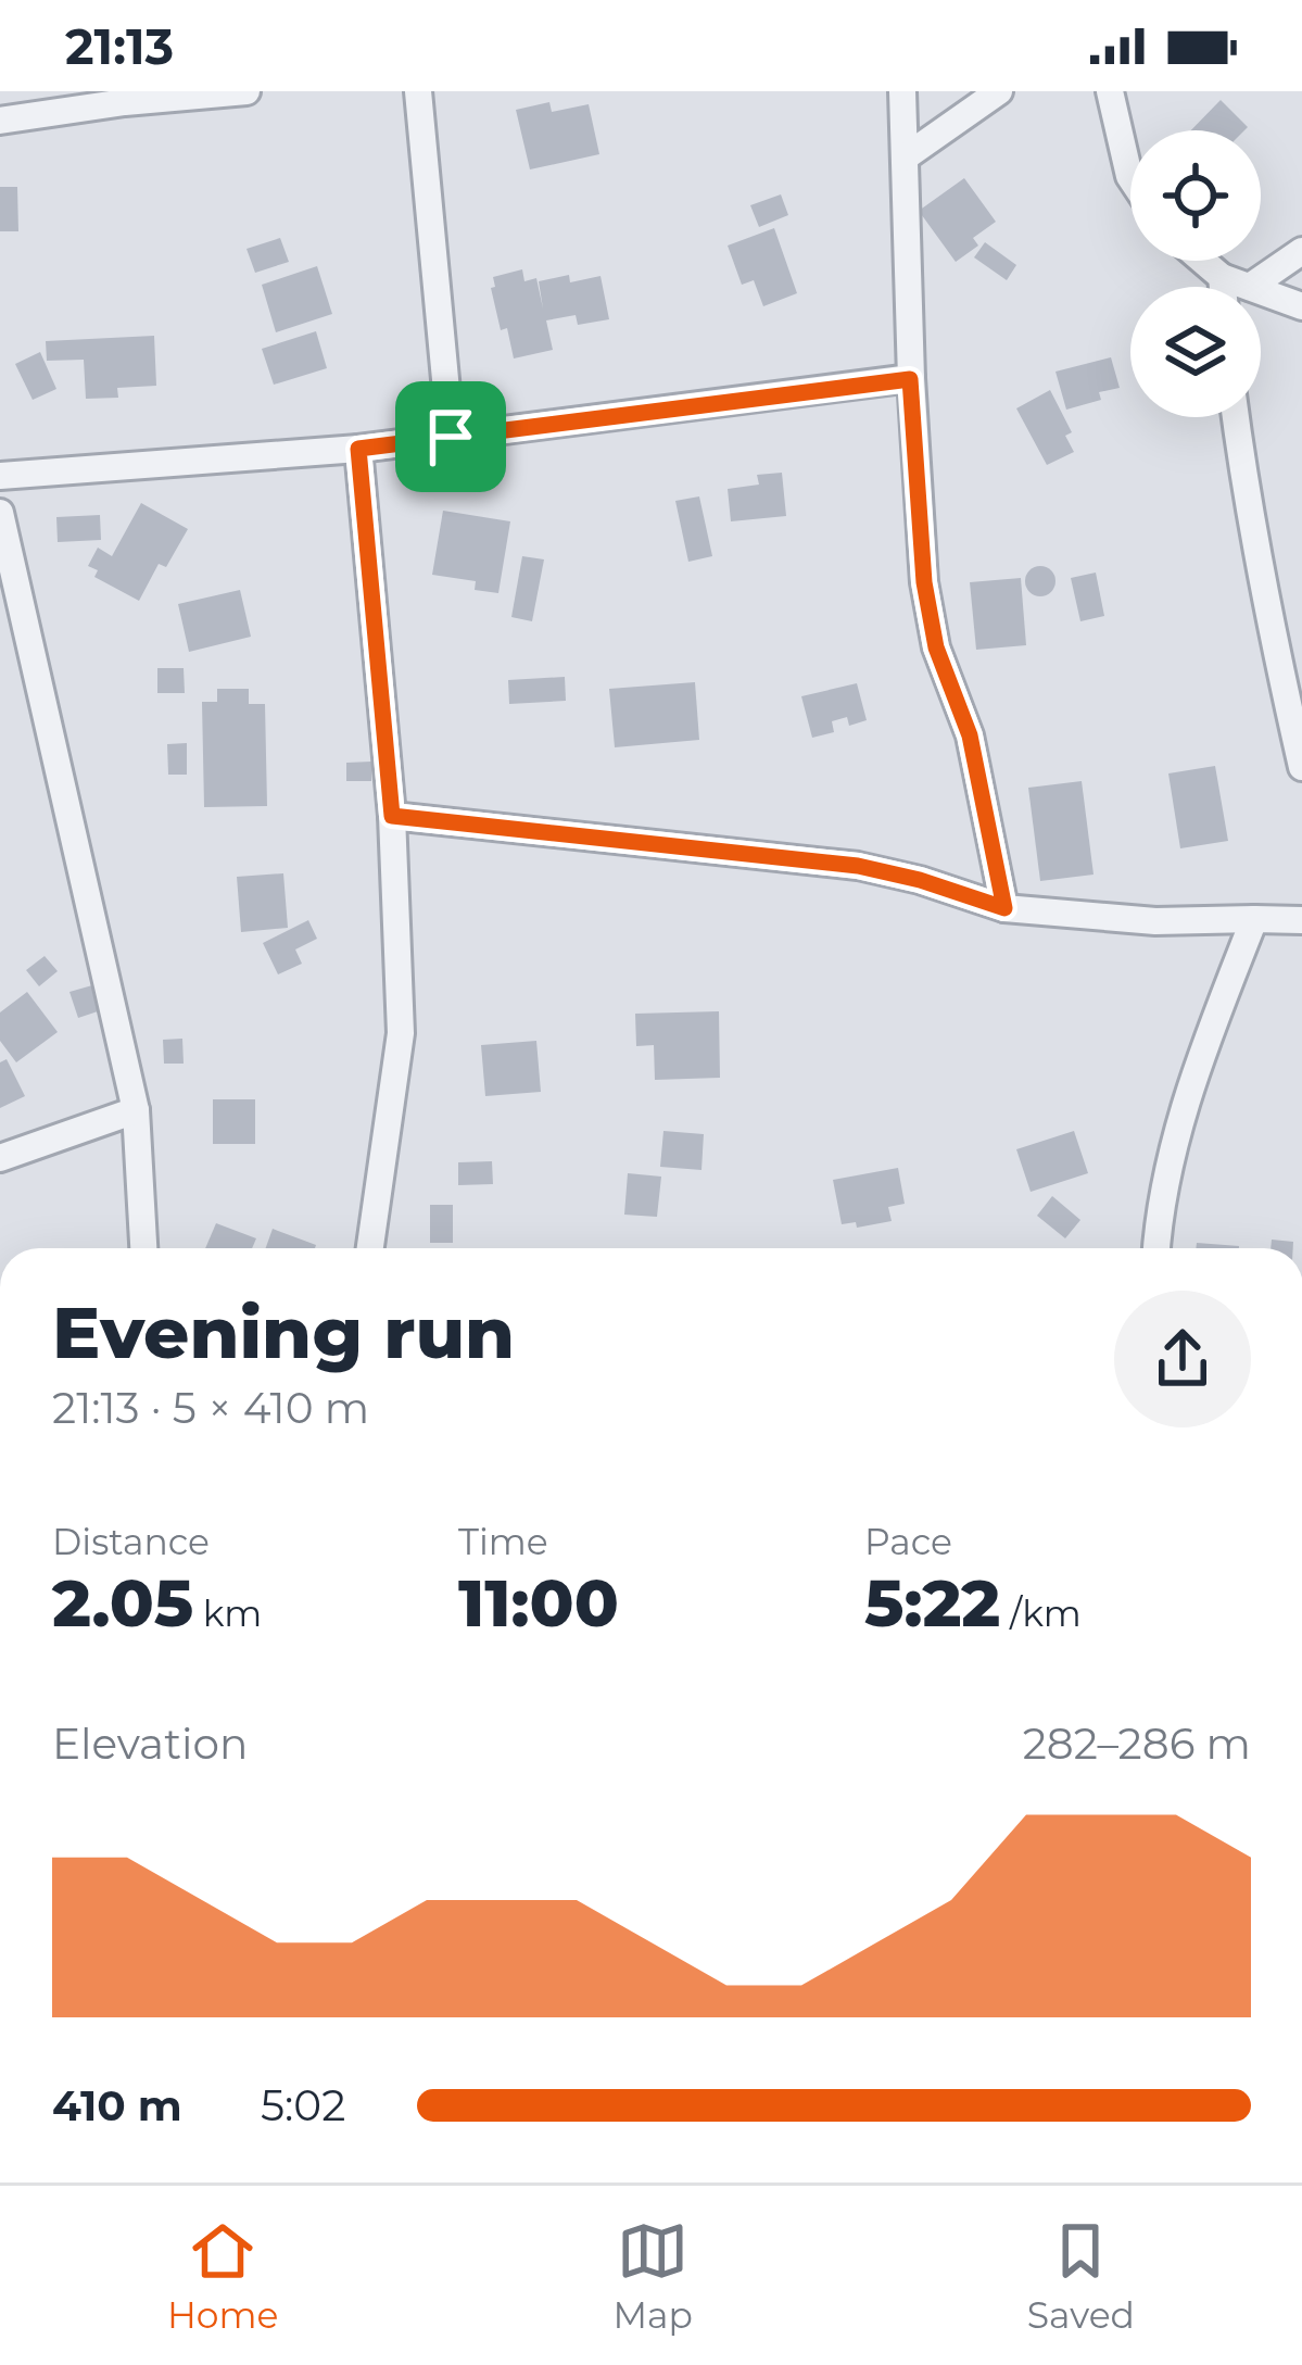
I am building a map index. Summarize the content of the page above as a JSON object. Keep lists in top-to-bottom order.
{
  "page": {
    "status": "21:13",
    "heading": ["Evening run", "21:13 · 5 × 410 m"],
    "stats": [
      ["Distance", "2.05 km"],
      ["Time", "11:00"],
      ["Pace", "5:22 /km"]
    ],
    "chart": ["Elevation", "282–286 m"],
    "list": [
      {
        "name": "410 m",
        "note": "5:02"
      }
    ],
    "tabs": ["Home", "Map", "Saved"]
  }
}
